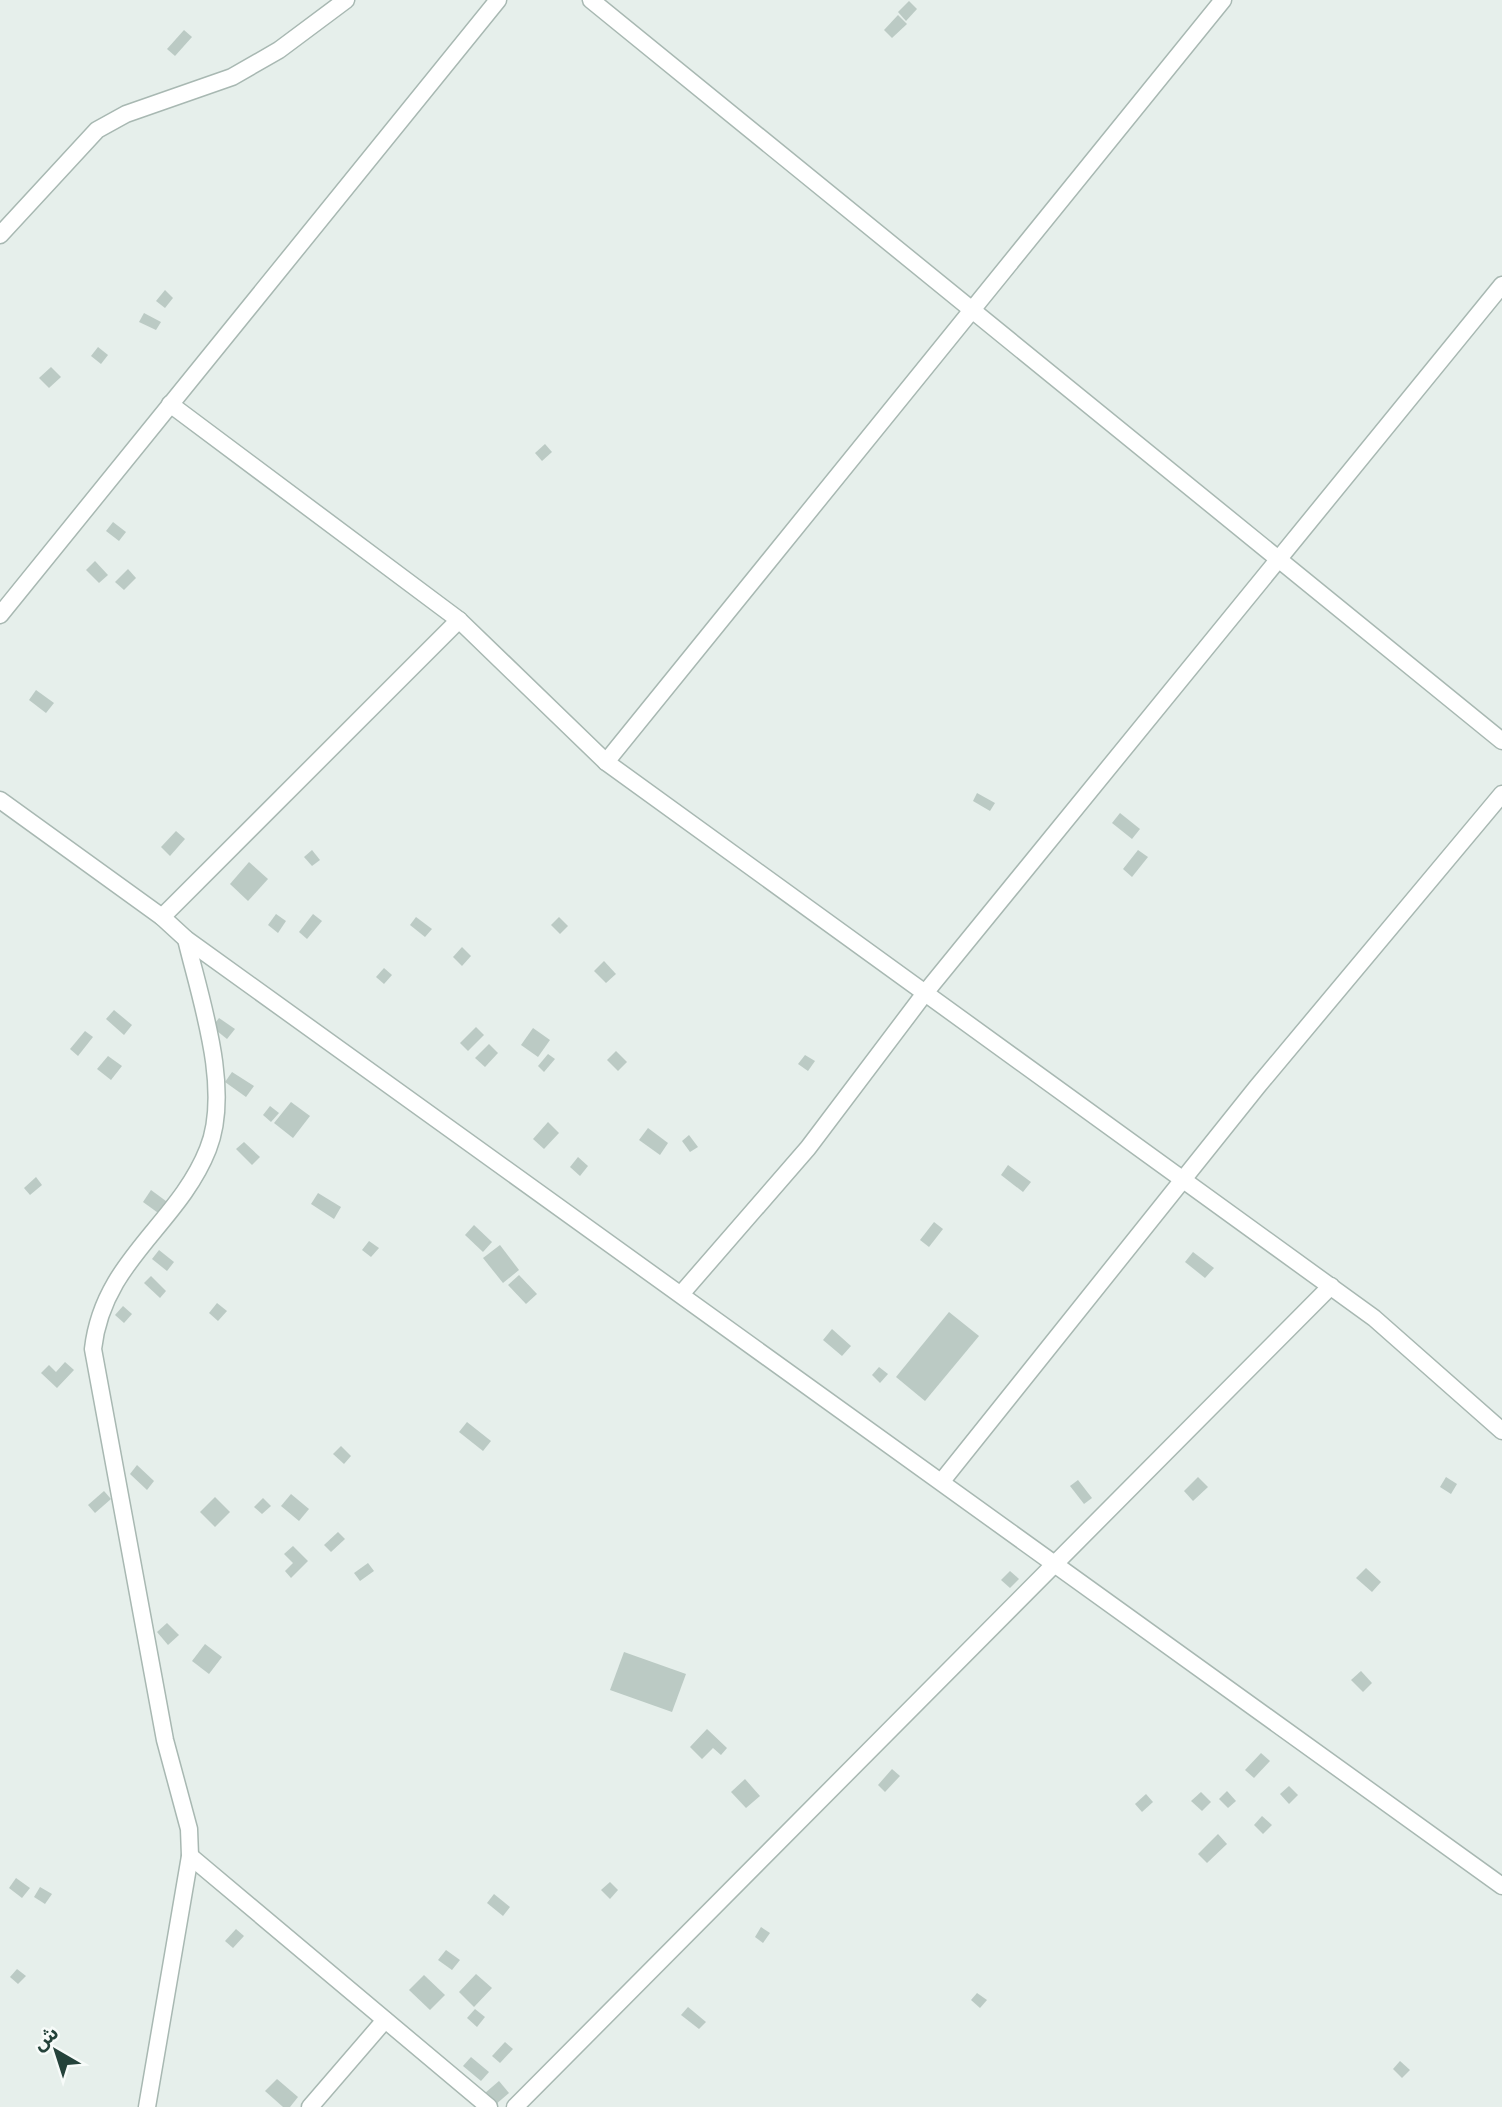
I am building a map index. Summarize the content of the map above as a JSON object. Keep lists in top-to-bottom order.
{
  "north": "top left"
}
